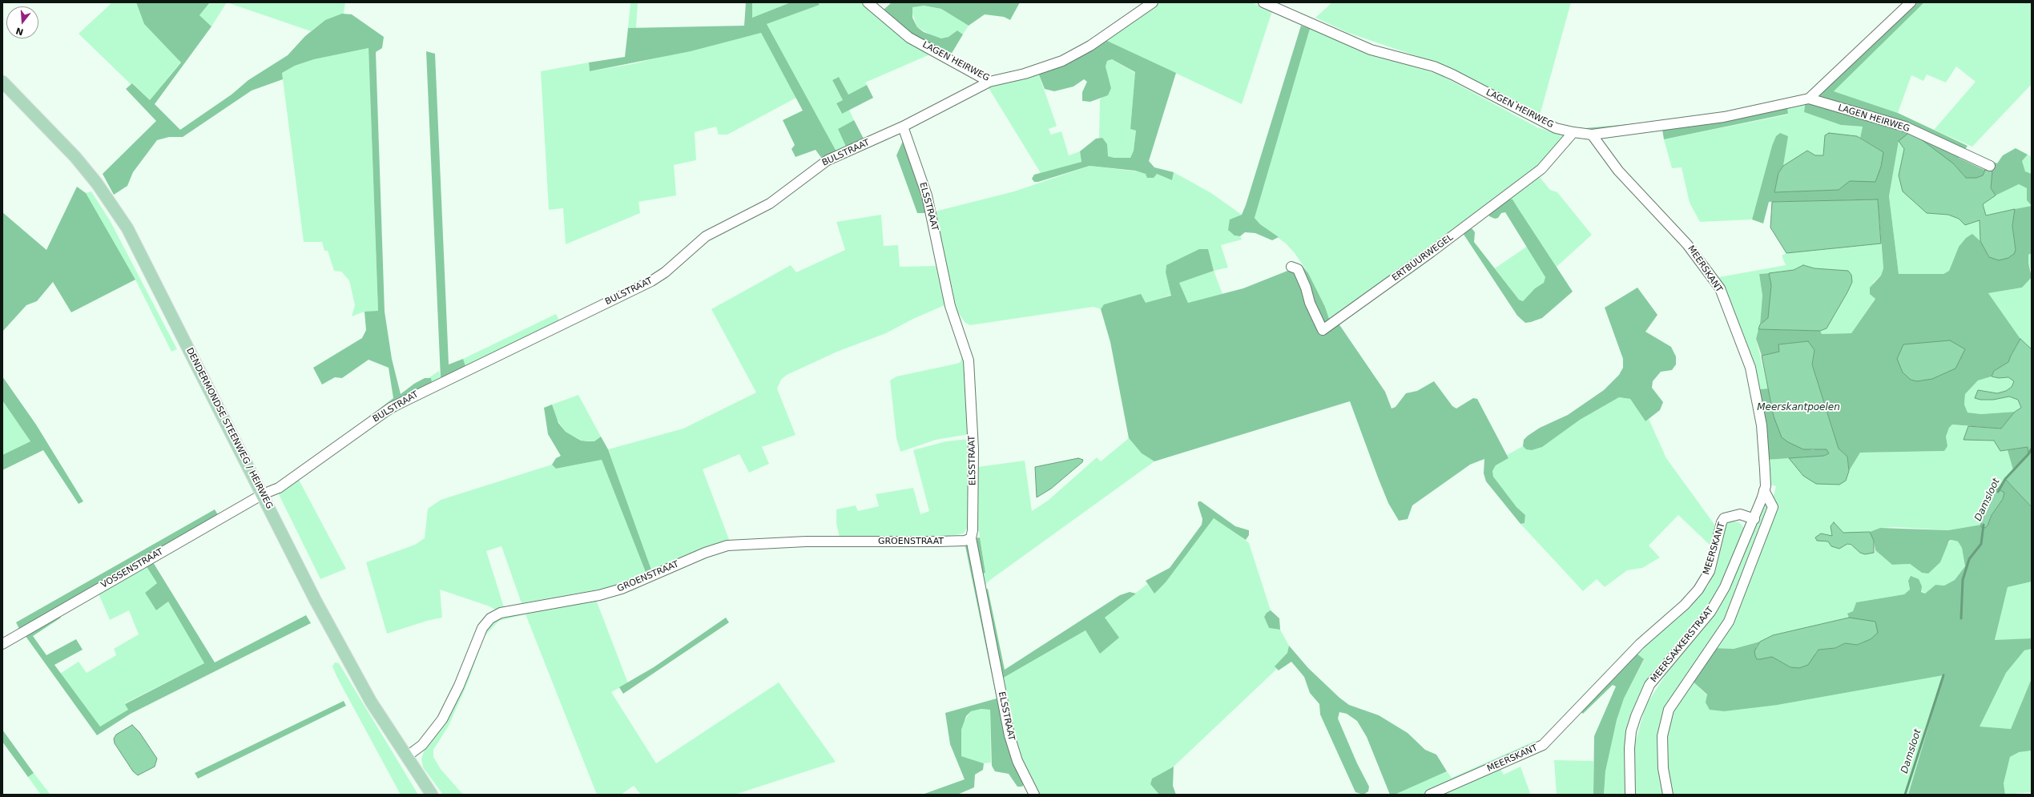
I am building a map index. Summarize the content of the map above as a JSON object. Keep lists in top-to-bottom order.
{
  "streets": {
    "main road": ["DENDERMONDSE STEENWEG / HEIRWEG"],
    "street": [
      "LAGEN HEIRWEG",
      "BULSTRAAT",
      "ELSSTRAAT",
      "ERTBUURWEGEL",
      "MEERSKANT",
      "GROENSTRAAT",
      "VOSSENSTRAAT",
      "MEERSAKKERSTRAAT"
    ]
  },
  "crossings": [
    ["LAGEN HEIRWEG", "BULSTRAAT"],
    ["LAGEN HEIRWEG", "ERTBUURWEGEL"],
    ["LAGEN HEIRWEG", "MEERSKANT"],
    ["BULSTRAAT", "ELSSTRAAT"],
    ["BULSTRAAT", "DENDERMONDSE STEENWEG / HEIRWEG"],
    ["BULSTRAAT", "VOSSENSTRAAT"],
    ["ELSSTRAAT", "GROENSTRAAT"],
    ["MEERSKANT", "MEERSAKKERSTRAAT"],
    ["DENDERMONDSE STEENWEG / HEIRWEG", "GROENSTRAAT"],
    ["DENDERMONDSE STEENWEG / HEIRWEG", "VOSSENSTRAAT"]
  ],
  "water": ["Meerskantpoelen", "Damsloot"],
  "north": "bottom"
}
